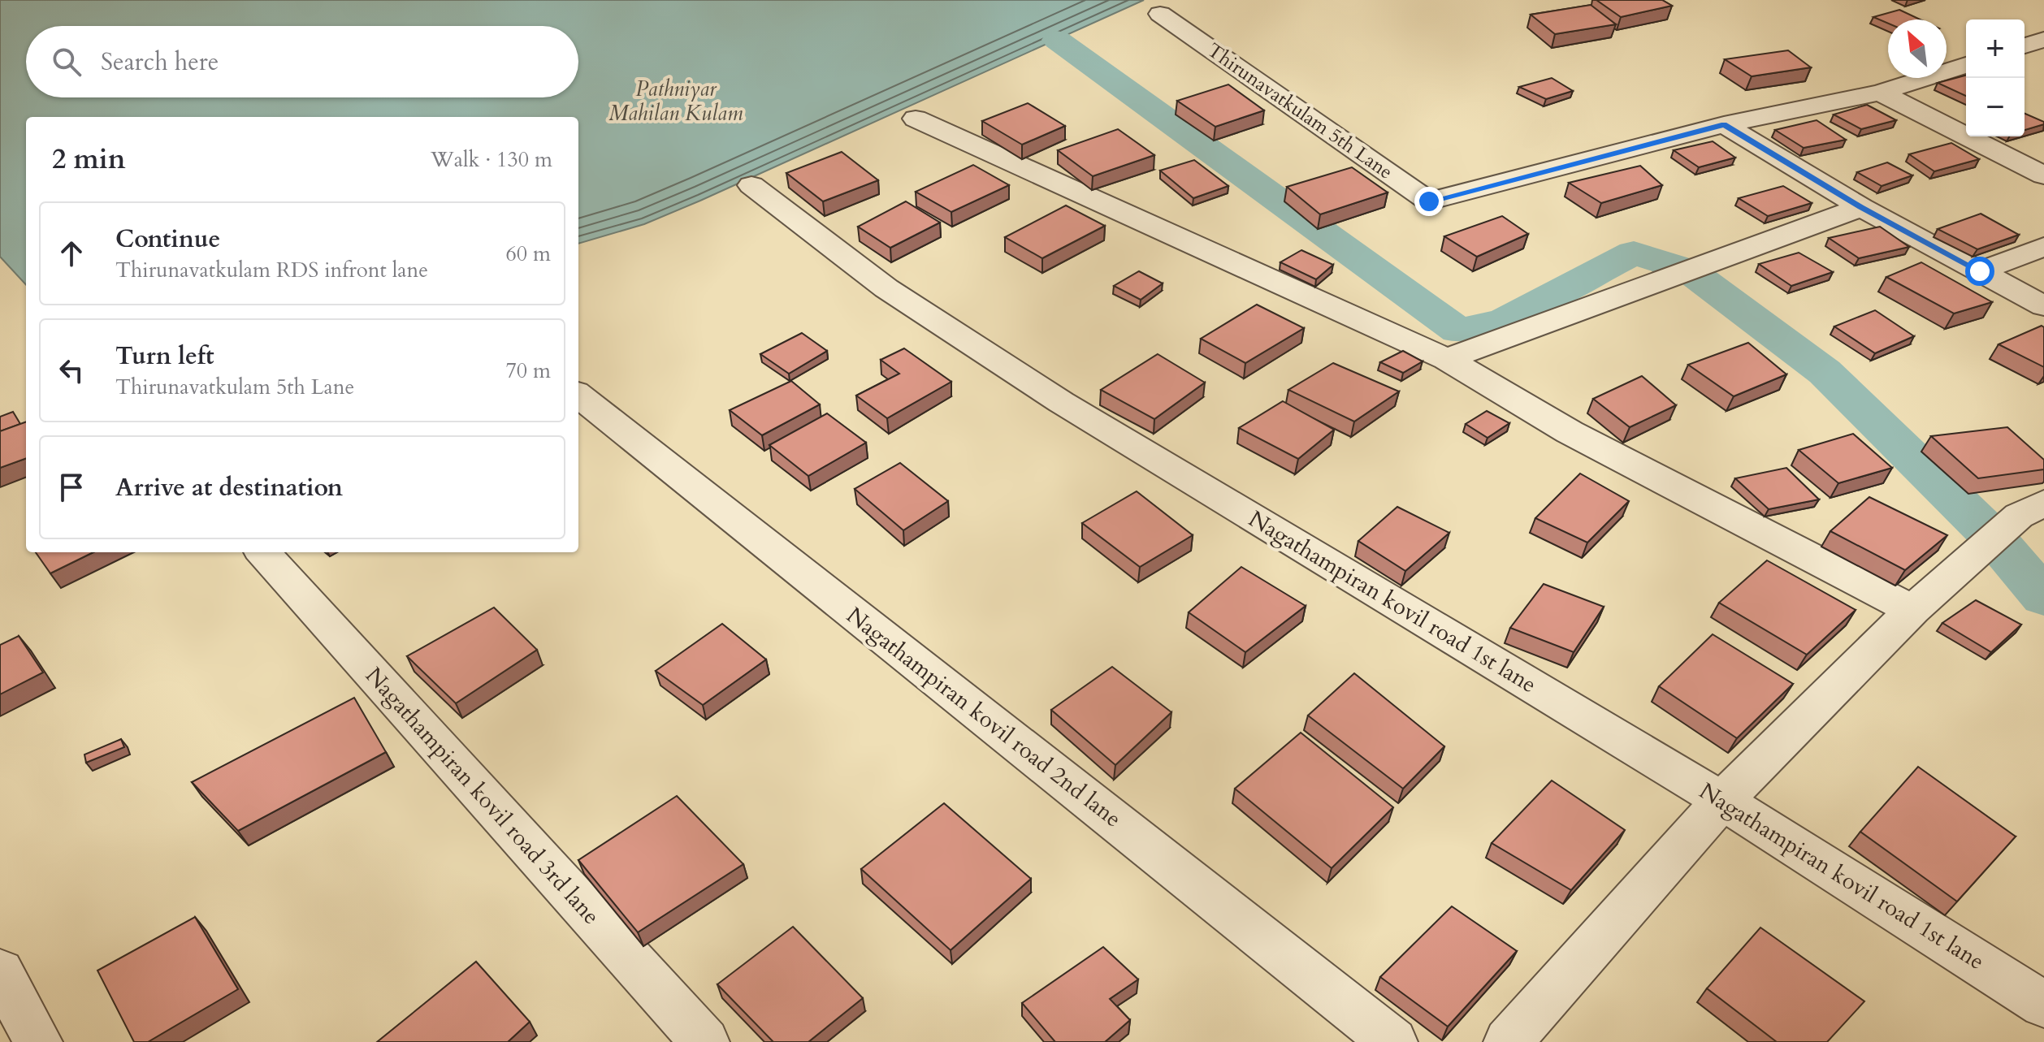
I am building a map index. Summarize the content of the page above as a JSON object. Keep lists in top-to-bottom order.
{
  "streets": {
    "street": [
      "Thirunavatkulam 5th Lane",
      "Nagathampiran kovil road 1st lane",
      "Nagathampiran kovil road 2nd lane",
      "Nagathampiran kovil road 3rd lane"
    ]
  },
  "water": ["Pathniyar Mahilan Kulam"],
  "north": "top left",
  "page": {
    "map_buttons": ["+", "−"],
    "search": "Search here",
    "heading": ["2 min", "Walk · 130 m"],
    "list": [
      ["Continue", "Thirunavatkulam RDS infront lane", "60 m"],
      ["Turn left", "Thirunavatkulam 5th Lane", "70 m"],
      "Arrive at destination"
    ]
  }
}
